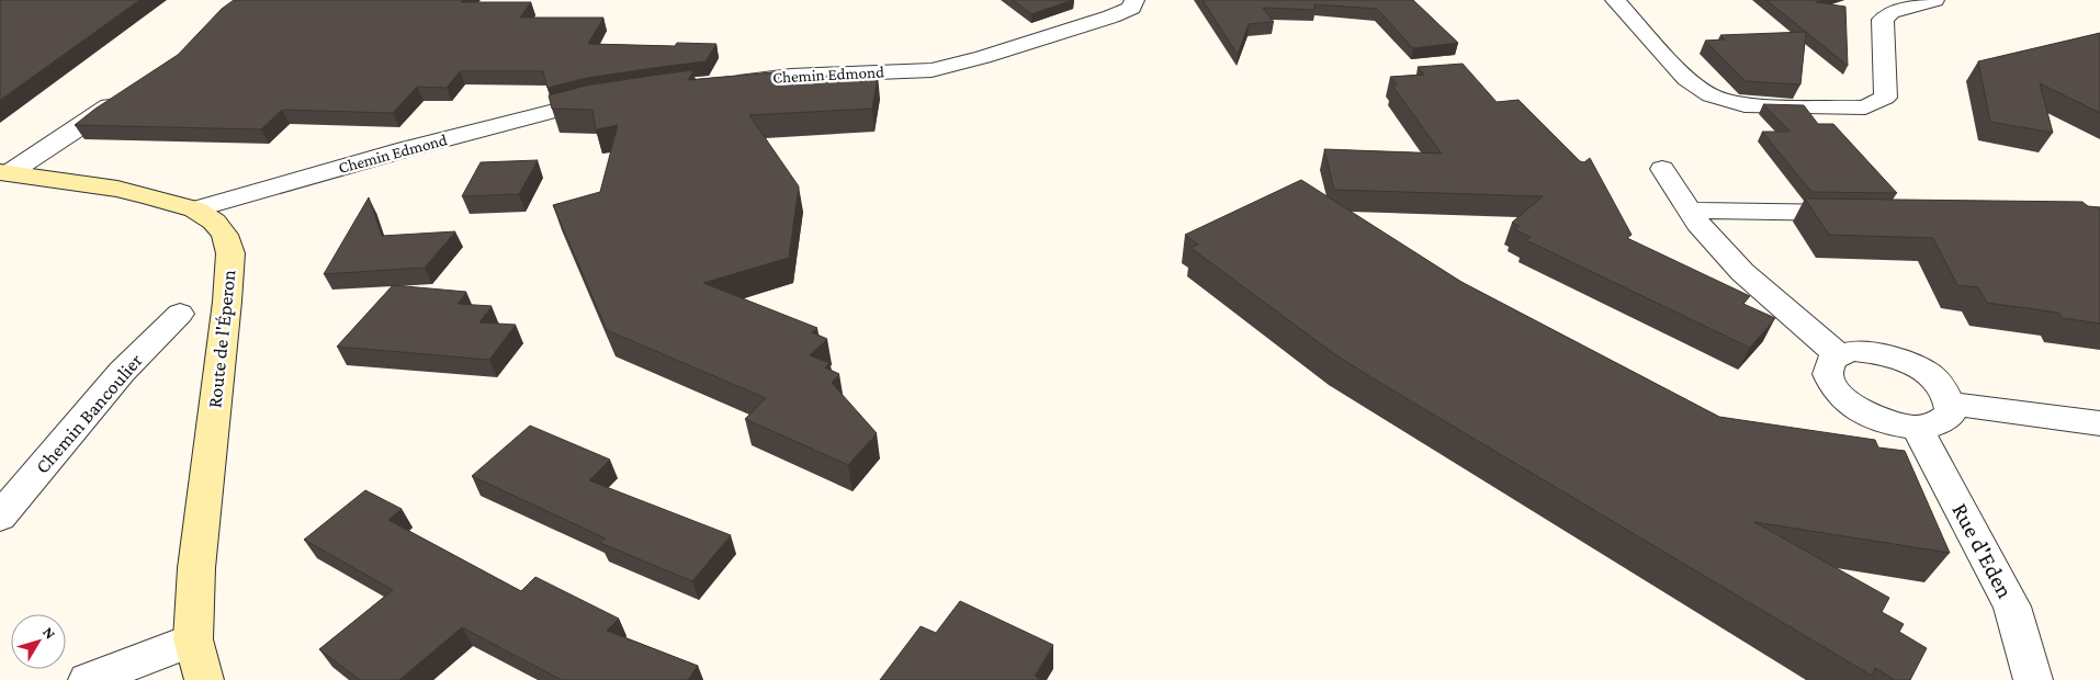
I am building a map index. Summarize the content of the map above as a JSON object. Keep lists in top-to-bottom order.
{
  "streets": {
    "main road": ["Route de l'Éperon"],
    "street": ["Chemin Edmond", "Chemin Bancoulier", "Rue d'Eden"]
  },
  "crossings": [
    ["Chemin Edmond", "Route de l'Éperon"]
  ],
  "north": "top right"
}
